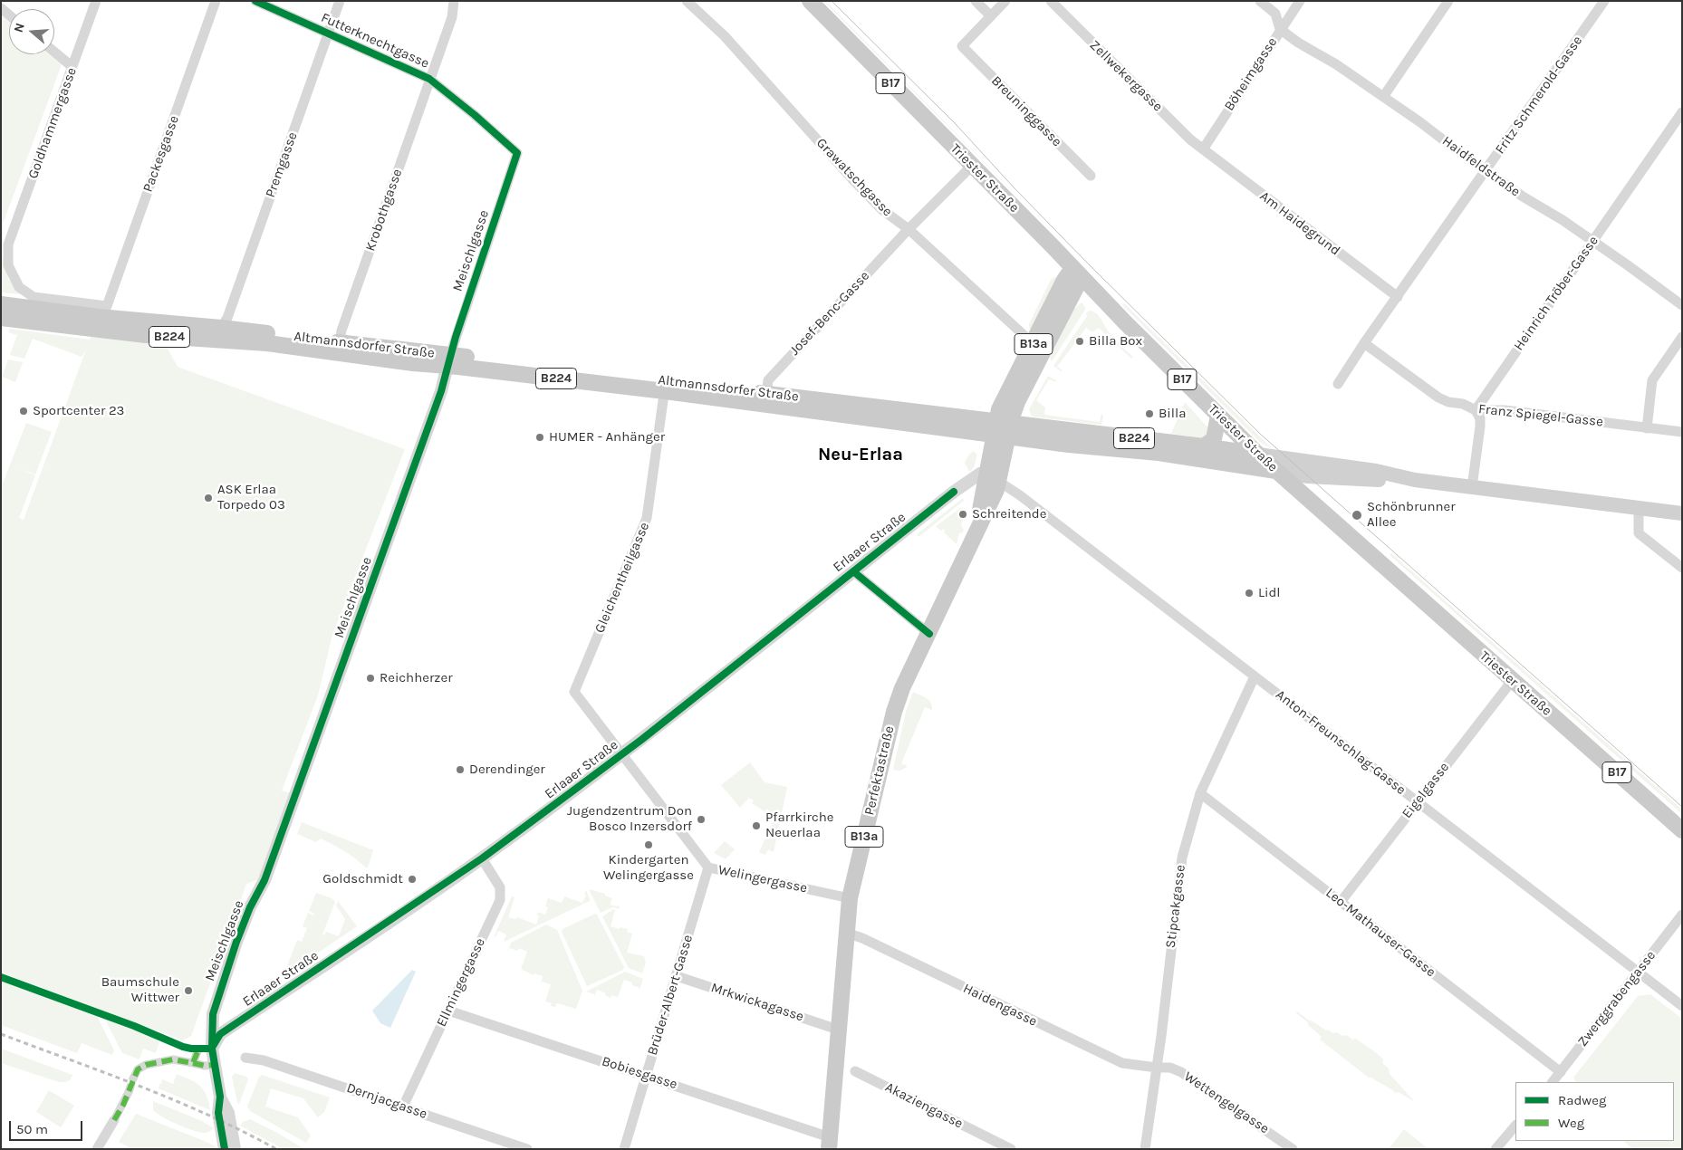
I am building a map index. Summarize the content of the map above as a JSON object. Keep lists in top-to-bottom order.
{
  "streets": {
    "main road": [
      "B17",
      "Triester Straße",
      "B224",
      "B13a",
      "Altmannsdorfer Straße",
      "Perfektastraße"
    ],
    "street": [
      "Futterknechtgasse",
      "Böheimgasse",
      "Zellwekergasse",
      "Fritz Schmerold-Gasse",
      "Breuninggasse",
      "Goldhammergasse",
      "Packesgasse",
      "Premgasse",
      "Haidfeldstraße",
      "Grawatschgasse",
      "Krobothgasse",
      "Am Haidegrund",
      "Meischlgasse",
      "Heinrich Tröber-Gasse",
      "Josef-Benc-Gasse",
      "Franz Spiegel-Gasse",
      "Erlaaer Straße",
      "Gleichentheilgasse",
      "Anton-Freunschlag-Gasse",
      "Eigelgasse",
      "Welingergasse",
      "Stipcakgasse",
      "Leo-Mathauser-Gasse",
      "Ellmingergasse",
      "Brüder-Albert-Gasse",
      "Zwerggrabengasse",
      "Mrkwickagasse",
      "Haidengasse",
      "Bobiesgasse",
      "Dernjacgasse",
      "Wettengelgasse",
      "Akaziengasse"
    ]
  },
  "crossings": [
    ["Futterknechtgasse", "Premgasse"],
    ["Futterknechtgasse", "Krobothgasse"],
    ["Futterknechtgasse", "Meischlgasse"],
    ["Böheimgasse", "Zellwekergasse"],
    ["Böheimgasse", "Haidfeldstraße"],
    ["Böheimgasse", "Am Haidegrund"],
    ["Zellwekergasse", "Am Haidegrund"],
    ["Fritz Schmerold-Gasse", "Haidfeldstraße"],
    ["Fritz Schmerold-Gasse", "Am Haidegrund"],
    ["Fritz Schmerold-Gasse", "Franz Spiegel-Gasse"],
    ["Goldhammergasse", "Packesgasse"],
    ["Premgasse", "Altmannsdorfer Straße"],
    ["Haidfeldstraße", "Heinrich Tröber-Gasse"],
    ["Grawatschgasse", "Josef-Benc-Gasse"],
    ["Grawatschgasse", "B13a"],
    ["Triester Straße", "Josef-Benc-Gasse"],
    ["Triester Straße", "B13a"],
    ["Triester Straße", "Altmannsdorfer Straße"],
    ["Triester Straße", "Eigelgasse"],
    ["Krobothgasse", "Altmannsdorfer Straße"],
    ["Meischlgasse", "Altmannsdorfer Straße"],
    ["Meischlgasse", "Erlaaer Straße"],
    ["Heinrich Tröber-Gasse", "Franz Spiegel-Gasse"],
    ["Josef-Benc-Gasse", "Altmannsdorfer Straße"],
    ["B13a", "Altmannsdorfer Straße"],
    ["B13a", "Erlaaer Straße"],
    ["B13a", "Anton-Freunschlag-Gasse"],
    ["B13a", "Perfektastraße"],
    ["Altmannsdorfer Straße", "Gleichentheilgasse"],
    ["Erlaaer Straße", "Gleichentheilgasse"],
    ["Erlaaer Straße", "Anton-Freunschlag-Gasse"],
    ["Erlaaer Straße", "Perfektastraße"],
    ["Erlaaer Straße", "Welingergasse"],
    ["Erlaaer Straße", "Ellmingergasse"],
    ["Gleichentheilgasse", "Welingergasse"],
    ["Anton-Freunschlag-Gasse", "Perfektastraße"],
    ["Anton-Freunschlag-Gasse", "Eigelgasse"],
    ["Anton-Freunschlag-Gasse", "Stipcakgasse"],
    ["Anton-Freunschlag-Gasse", "Zwerggrabengasse"],
    ["Perfektastraße", "Welingergasse"],
    ["Perfektastraße", "Mrkwickagasse"],
    ["Perfektastraße", "Haidengasse"],
    ["Perfektastraße", "Bobiesgasse"],
    ["Eigelgasse", "Leo-Mathauser-Gasse"],
    ["Welingergasse", "Brüder-Albert-Gasse"],
    ["Stipcakgasse", "Leo-Mathauser-Gasse"],
    ["Stipcakgasse", "Haidengasse"],
    ["Stipcakgasse", "Wettengelgasse"],
    ["Leo-Mathauser-Gasse", "Zwerggrabengasse"],
    ["Ellmingergasse", "Bobiesgasse"],
    ["Ellmingergasse", "Dernjacgasse"],
    ["Brüder-Albert-Gasse", "Mrkwickagasse"],
    ["Brüder-Albert-Gasse", "Bobiesgasse"],
    ["Haidengasse", "Wettengelgasse"]
  ],
  "districts": ["Neu-Erlaa"],
  "places": [
    "Billa Box",
    "Sportcenter 23",
    "Billa",
    "HUMER - Anhänger",
    "ASK Erlaa Torpedo 03",
    "Schreitende",
    "Schönbrunner Allee",
    "Lidl",
    "Reichherzer",
    "Derendinger",
    "Jugendzentrum Don Bosco Inzersdorf",
    "Pfarrkirche Neuerlaa",
    "Kindergarten Welingergasse",
    "Goldschmidt",
    "Baumschule Wittwer"
  ],
  "legend": ["Radweg", "Weg"],
  "scale_bar": "50 m",
  "north": "left"
}
